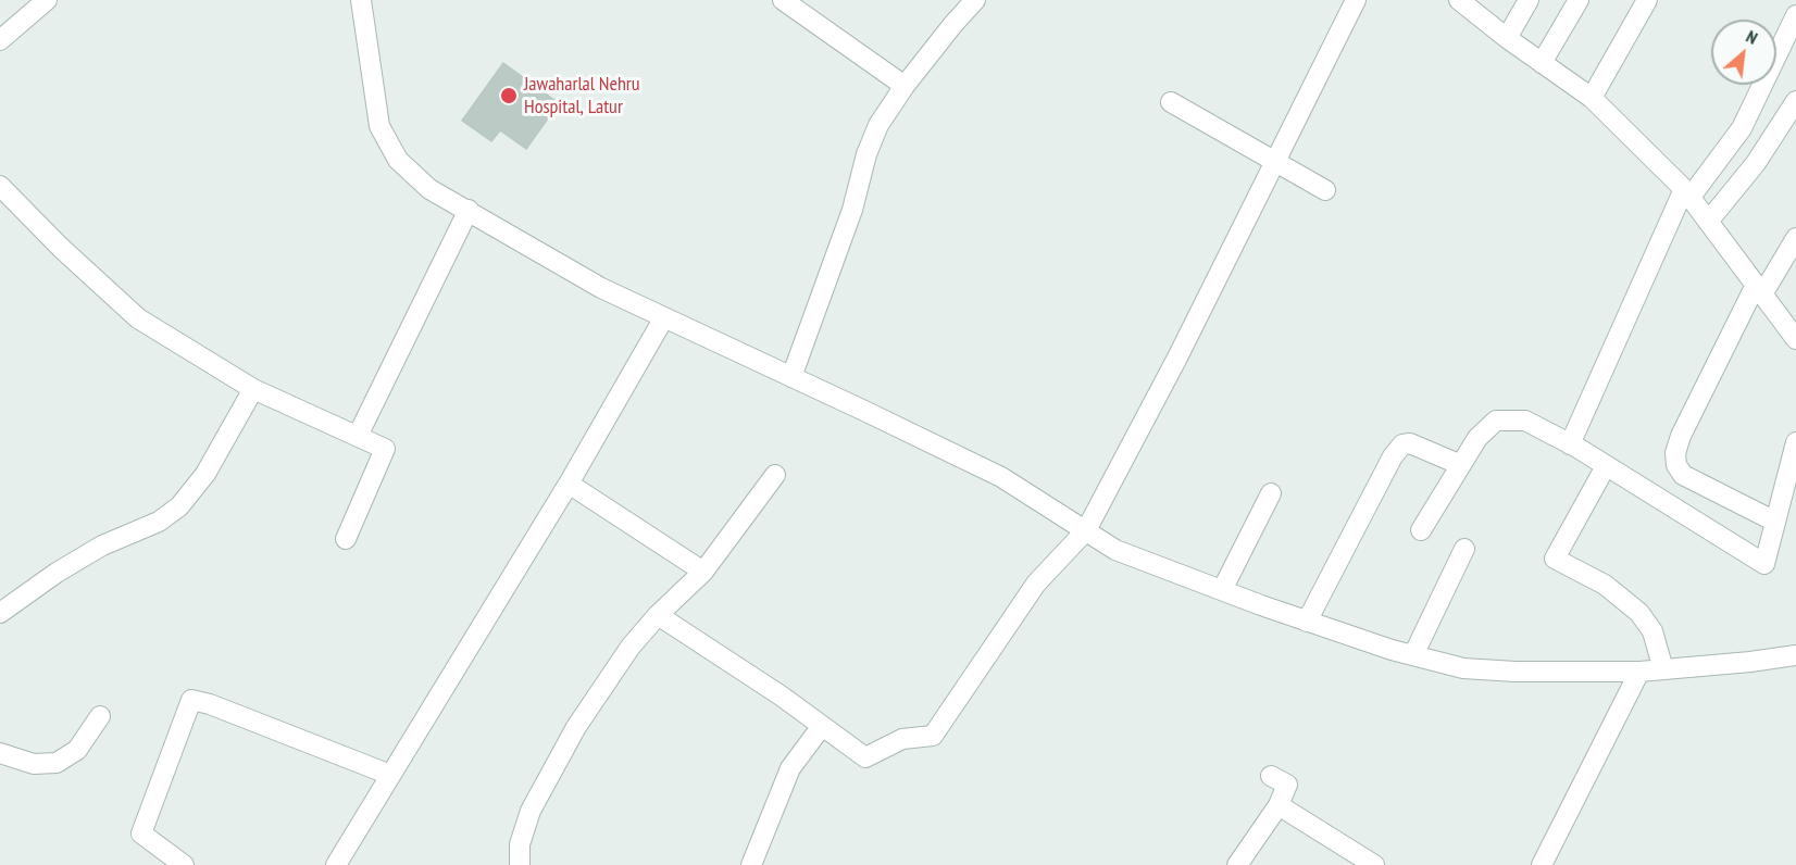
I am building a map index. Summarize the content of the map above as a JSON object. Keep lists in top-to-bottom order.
{
  "places": ["Jawaharlal Nehru Hospital, Latur"],
  "north": "top right"
}
